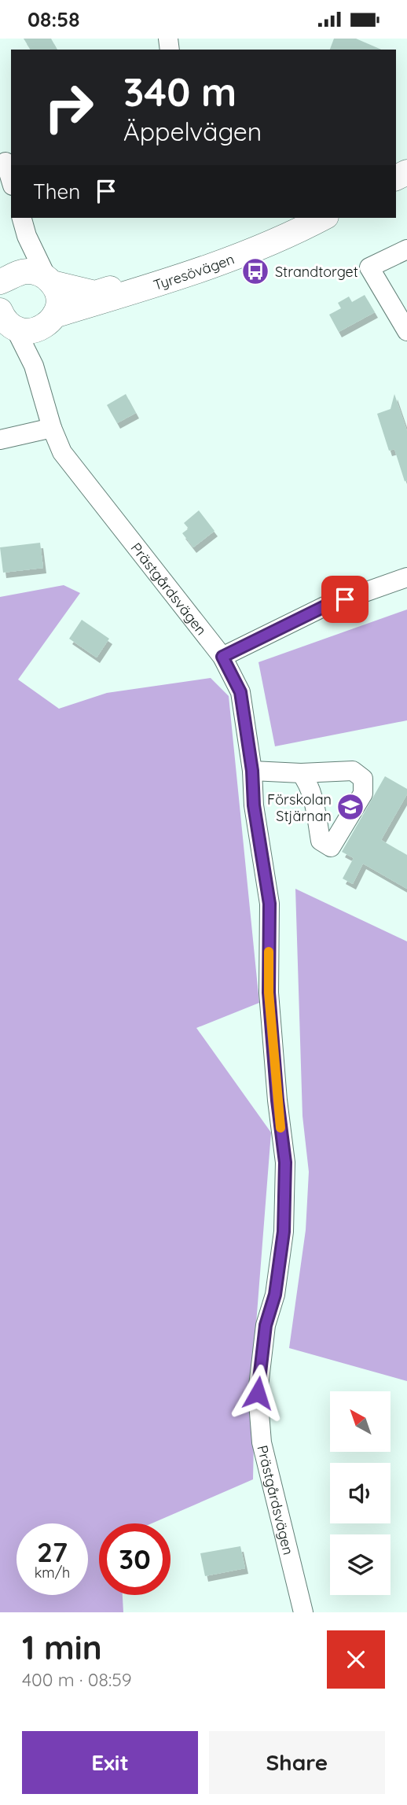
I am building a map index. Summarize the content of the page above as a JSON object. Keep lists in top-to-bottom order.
{
  "streets": {
    "main road": ["Tyresövägen"],
    "street": ["Prästgårdsvägen"]
  },
  "crossings": [
    ["Tyresövägen", "Prästgårdsvägen"]
  ],
  "places": {
    "bus stop": ["Strandtorget"],
    "school or university": ["Förskolan Stjärnan"]
  },
  "north": "top left",
  "page": {
    "status": "08:58",
    "turn": ["340 m", "Äppelvägen"],
    "then": "Then",
    "speed": "27 km/h",
    "limit": "30",
    "heading": ["1 min", "400 m · 08:59"],
    "buttons": ["Exit", "Share"]
  }
}
